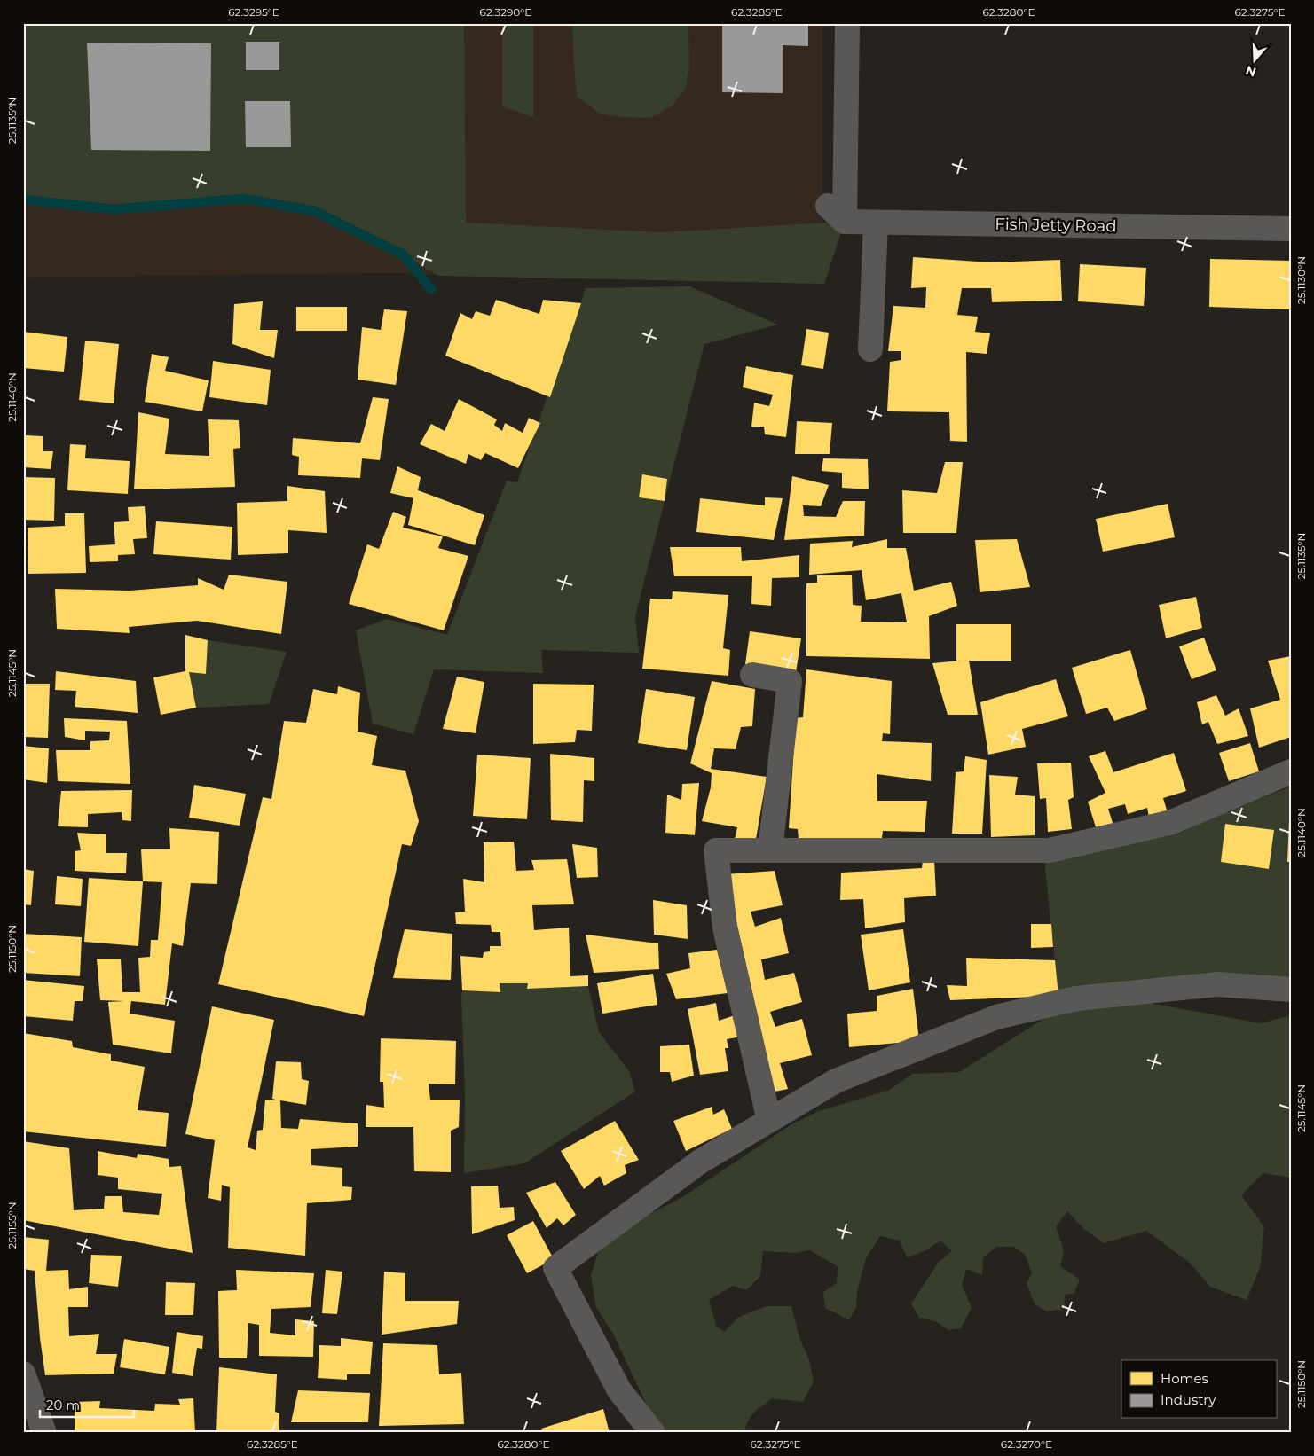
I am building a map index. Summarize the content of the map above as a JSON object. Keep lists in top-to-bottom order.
{
  "streets": {
    "street": ["Fish Jetty Road"]
  },
  "legend": ["Homes", "Industry"],
  "scale_bar": "20 m",
  "north": "bottom",
  "coordinates": [
    "62.3295°E",
    "62.3290°E",
    "62.3285°E",
    "62.3280°E",
    "62.3275°E",
    "25.1135°N",
    "25.1130°N",
    "25.1140°N",
    "25.1145°N",
    "25.1150°N",
    "25.1155°N",
    "62.3270°E"
  ]
}
